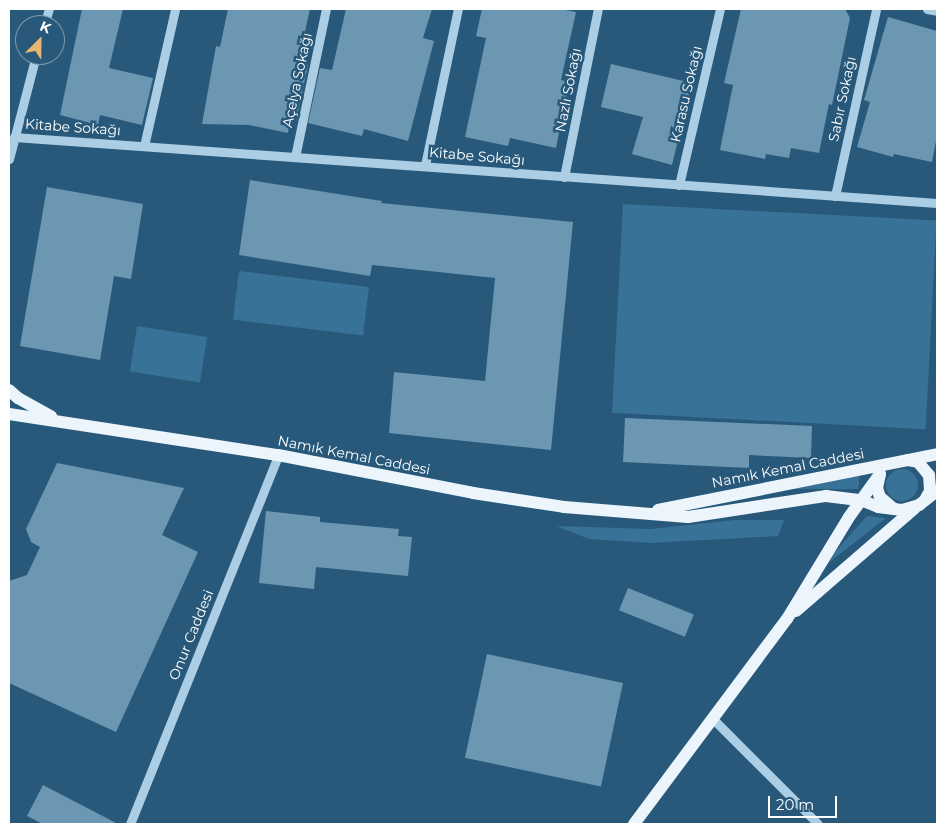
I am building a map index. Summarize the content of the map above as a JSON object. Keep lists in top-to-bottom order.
{
  "streets": {
    "main road": ["Namık Kemal Caddesi"],
    "street": [
      "Açelya Sokağı",
      "Nazlı Sokağı",
      "Karasu Sokağı",
      "Sabır Sokağı",
      "Kitabe Sokağı",
      "Onur Caddesi"
    ]
  },
  "crossings": [
    ["Açelya Sokağı", "Kitabe Sokağı"],
    ["Nazlı Sokağı", "Kitabe Sokağı"],
    ["Karasu Sokağı", "Kitabe Sokağı"],
    ["Sabır Sokağı", "Kitabe Sokağı"],
    ["Namık Kemal Caddesi", "Onur Caddesi"]
  ],
  "scale_bar": "20 m",
  "north": "top right"
}
